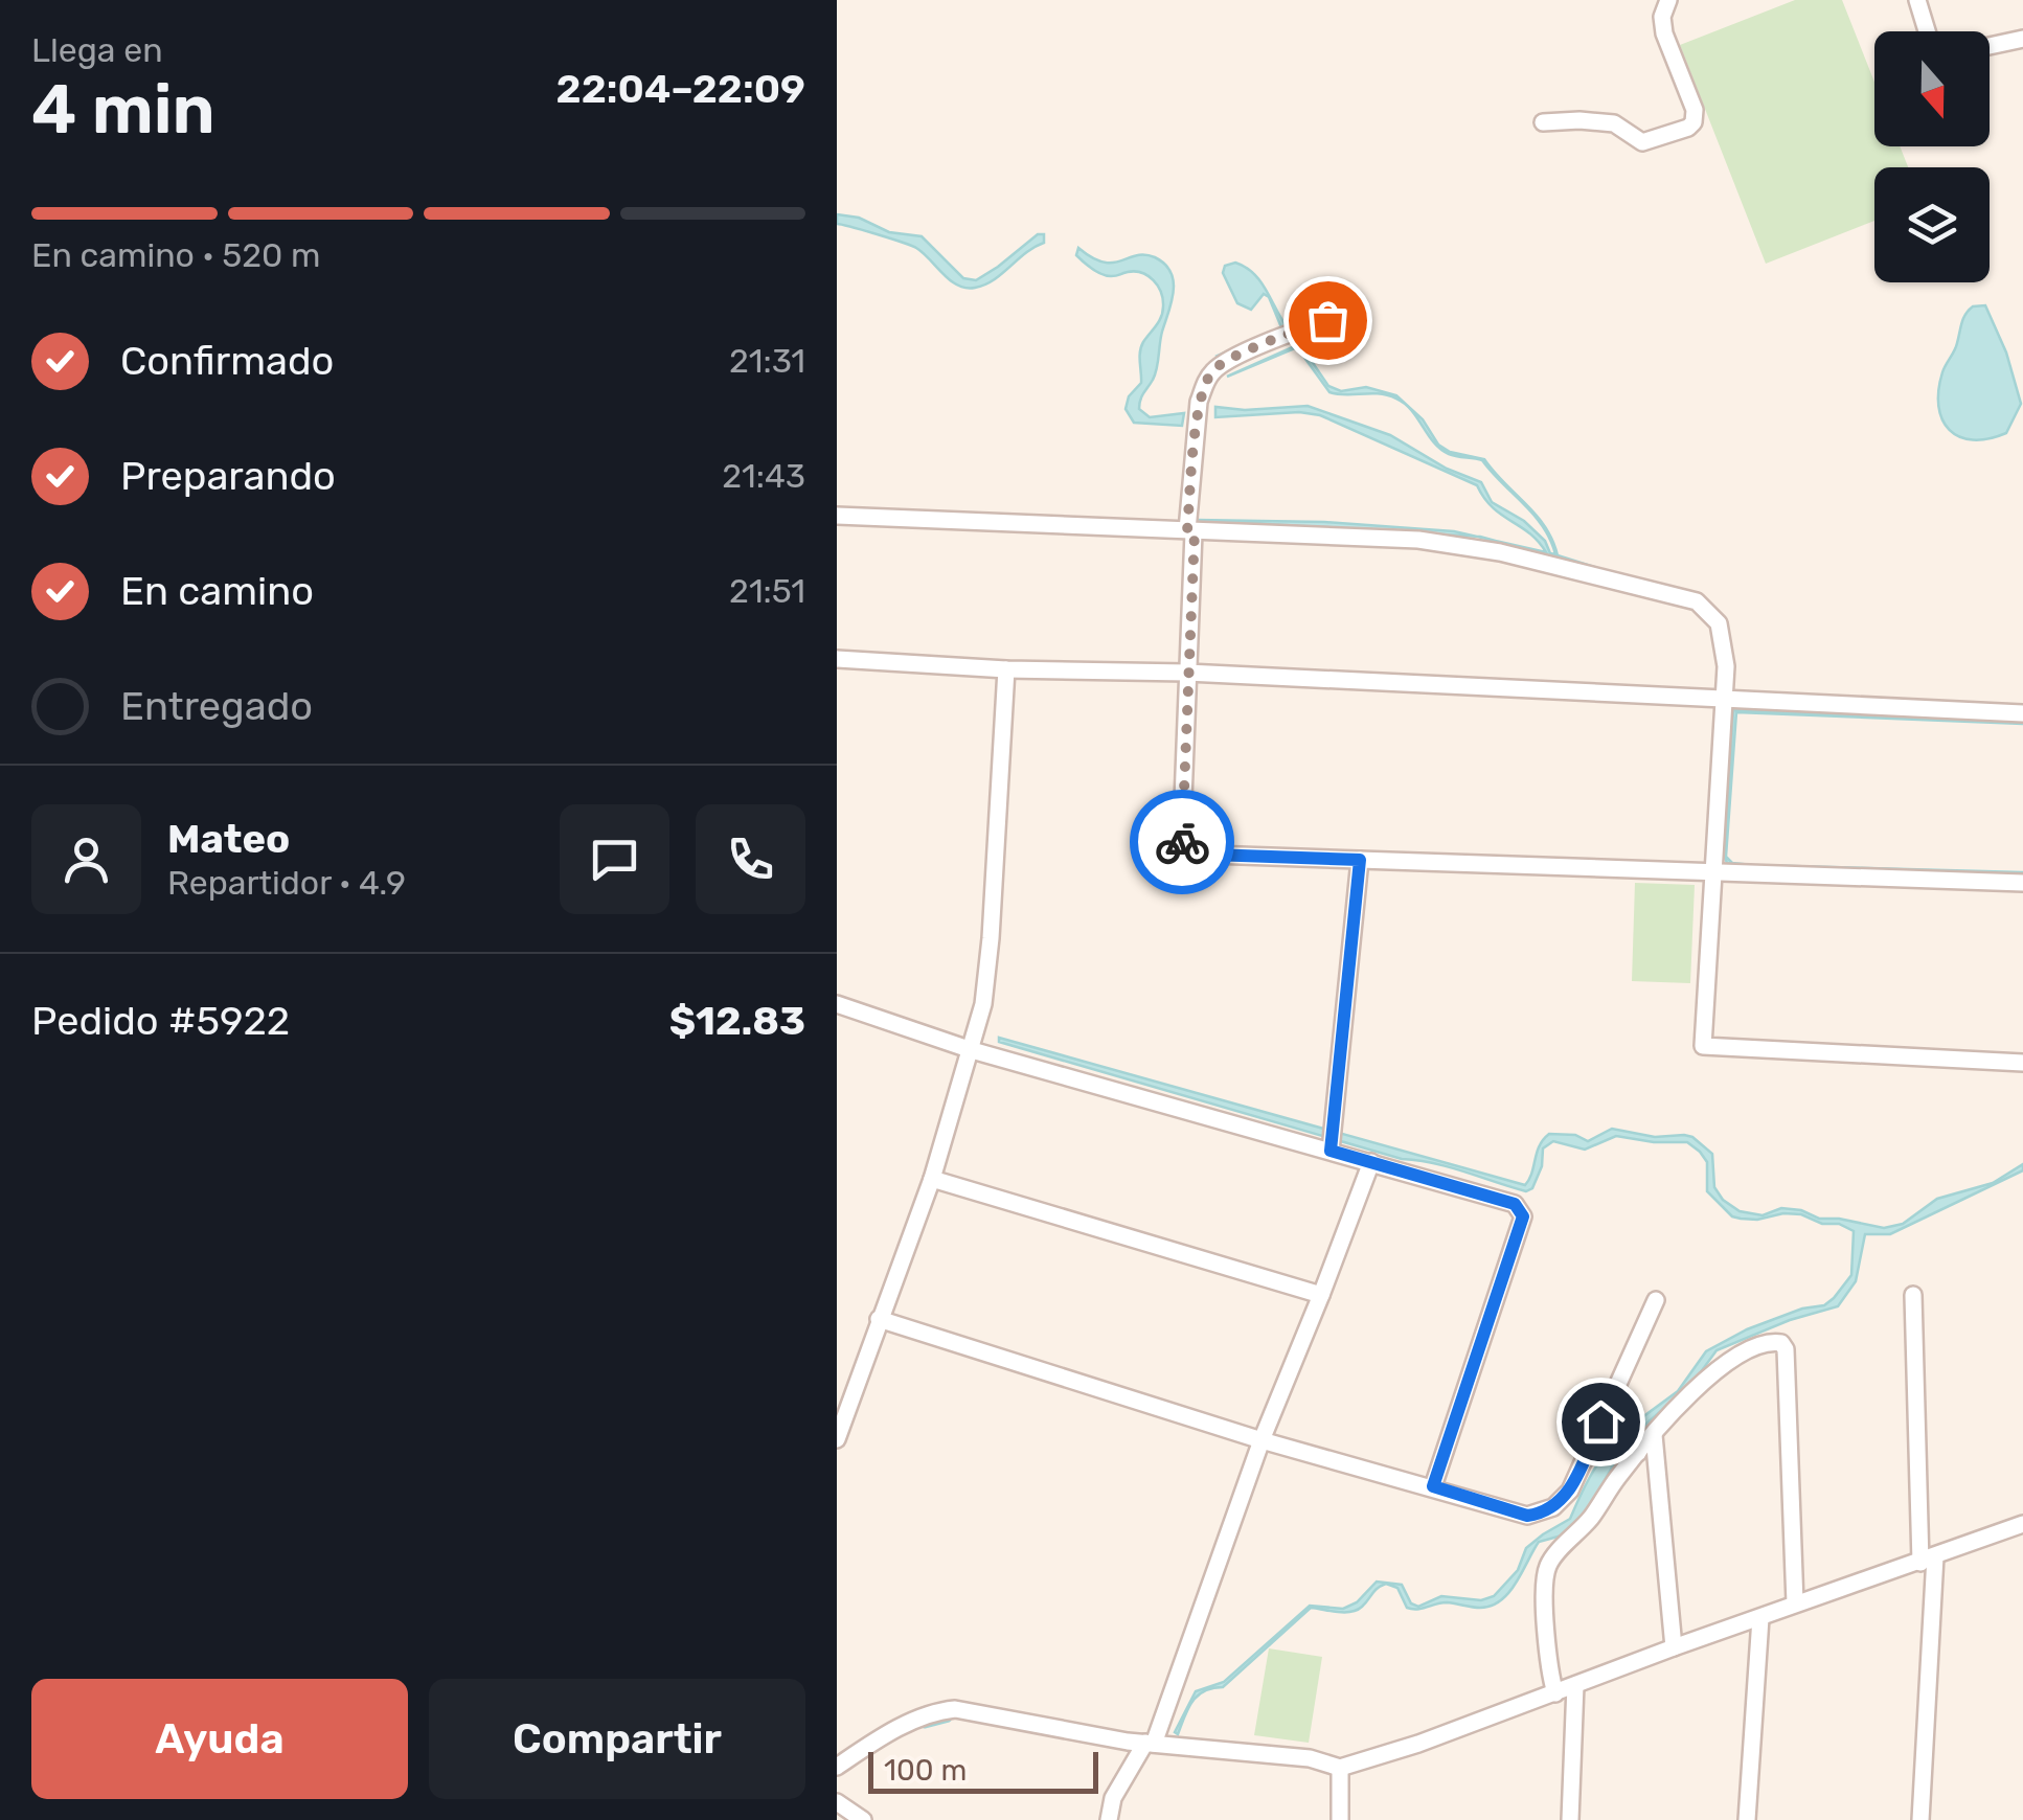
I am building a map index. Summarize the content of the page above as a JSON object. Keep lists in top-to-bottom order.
{
  "scale_bar": "100 m",
  "north": "bottom",
  "page": {
    "heading": ["4 min", "Llega en", "22:04–22:09"],
    "panel": [
      "Mateo",
      "Repartidor · 4.9",
      "Pedido #5922",
      "$12.83"
    ],
    "bar": "En camino · 520 m",
    "list": [
      ["Confirmado", "21:31"],
      ["Preparando", "21:43"],
      ["En camino", "21:51"],
      "Entregado"
    ],
    "buttons": ["Ayuda", "Compartir"],
    "scale": "100 m"
  }
}
